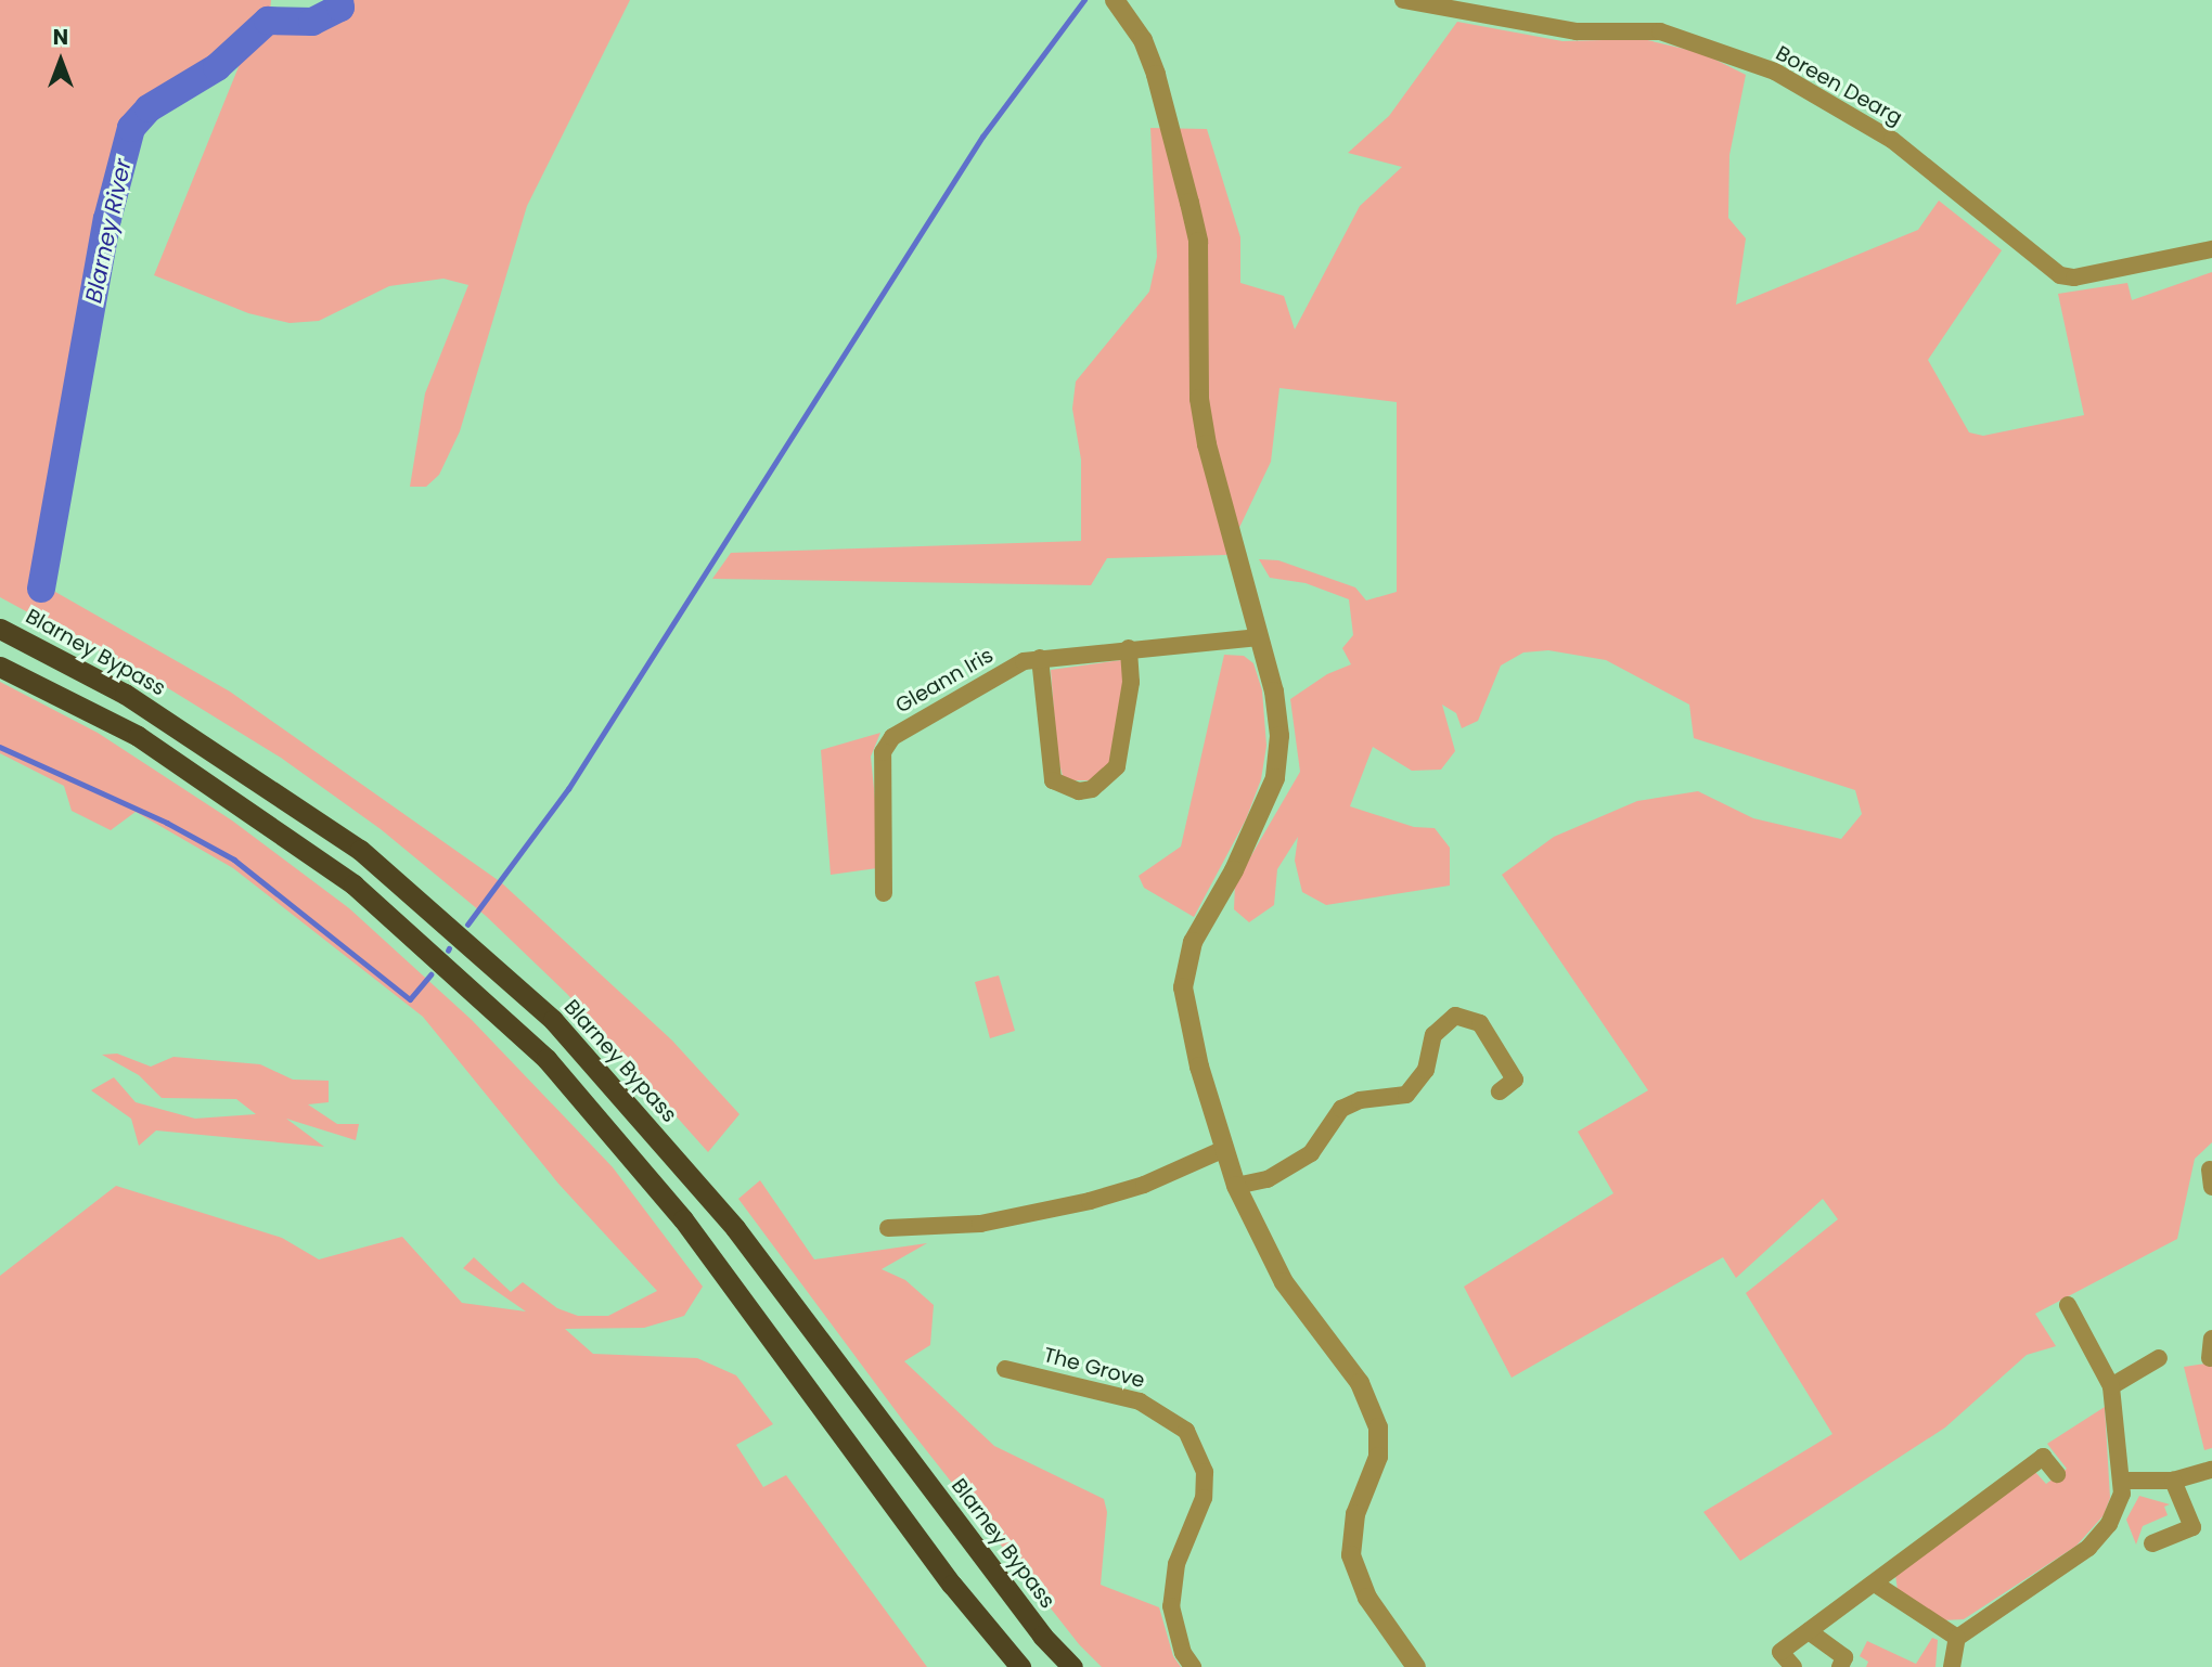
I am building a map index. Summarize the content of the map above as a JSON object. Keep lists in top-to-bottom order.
{
  "streets": {
    "highway": ["Blarney Bypass"],
    "street": ["Boreen Dearg", "Gleann Iris", "The Grove"]
  },
  "water": ["Blarney River"],
  "north": "top"
}
